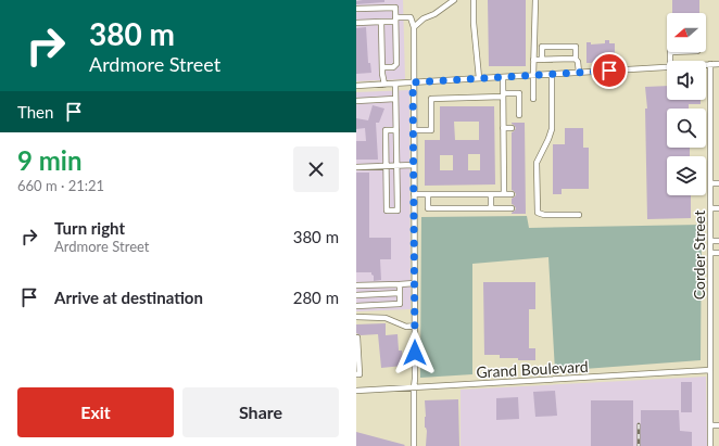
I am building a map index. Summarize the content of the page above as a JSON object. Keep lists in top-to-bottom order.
{
  "streets": {
    "street": ["Corder Street", "Grand Boulevard"]
  },
  "crossings": [
    ["Corder Street", "Grand Boulevard"]
  ],
  "north": "left",
  "page": {
    "turn": ["380 m", "Ardmore Street"],
    "then": "Then",
    "heading": ["9 min", "660 m · 21:21"],
    "list": [
      {
        "name": "Turn right",
        "note": "Ardmore Street",
        "value": "380 m"
      },
      {
        "name": "Arrive at destination",
        "value": "280 m"
      }
    ],
    "buttons": ["Exit", "Share"]
  }
}
